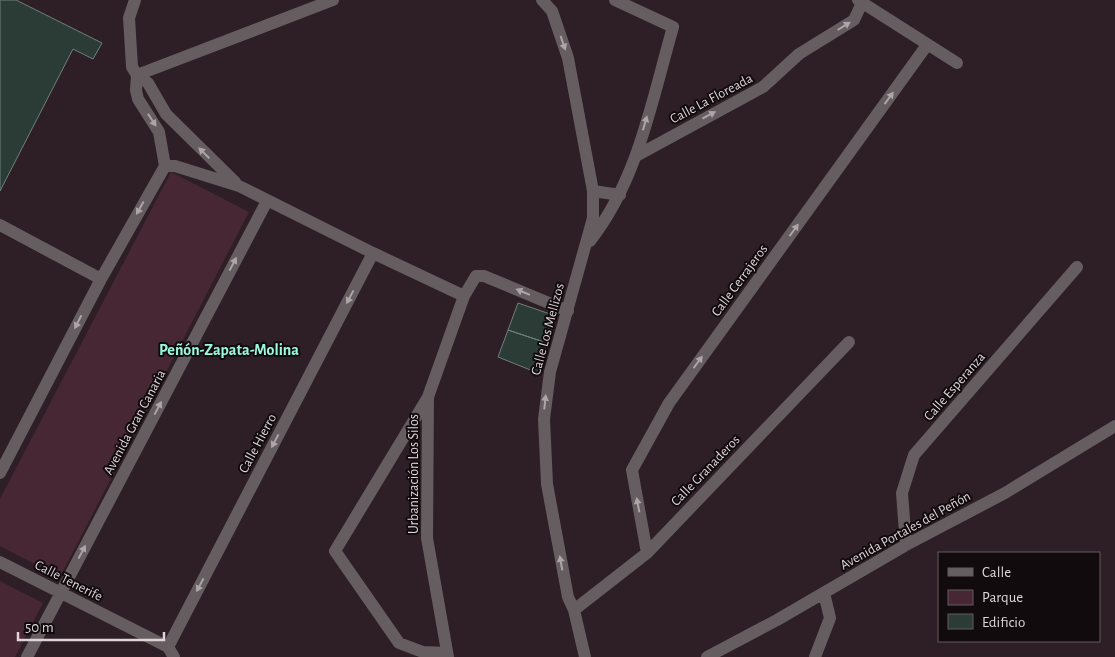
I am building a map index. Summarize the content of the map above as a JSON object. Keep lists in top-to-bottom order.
{
  "streets": {
    "street": [
      "Calle La Floreada",
      "Calle Cerrajeros",
      "Calle Los Mellizos",
      "Calle Esperanza",
      "Avenida Gran Canaria",
      "Calle Hierro",
      "Calle Granaderos",
      "Urbanización Los Silos",
      "Avenida Portales del Peñón",
      "Calle Tenerife"
    ]
  },
  "crossings": [
    ["Calle Cerrajeros", "Calle Granaderos"],
    ["Calle Los Mellizos", "Calle Granaderos"],
    ["Calle Los Mellizos", "Urbanización Los Silos"],
    ["Calle Esperanza", "Avenida Portales del Peñón"],
    ["Avenida Gran Canaria", "Calle Tenerife"],
    ["Calle Hierro", "Calle Tenerife"]
  ],
  "one_way": ["Calle La Floreada", "Calle Cerrajeros", "Calle Hierro"],
  "districts": ["Peñón-Zapata-Molina"],
  "legend": ["Calle", "Parque", "Edificio"],
  "scale_bar": "50 m"
}
